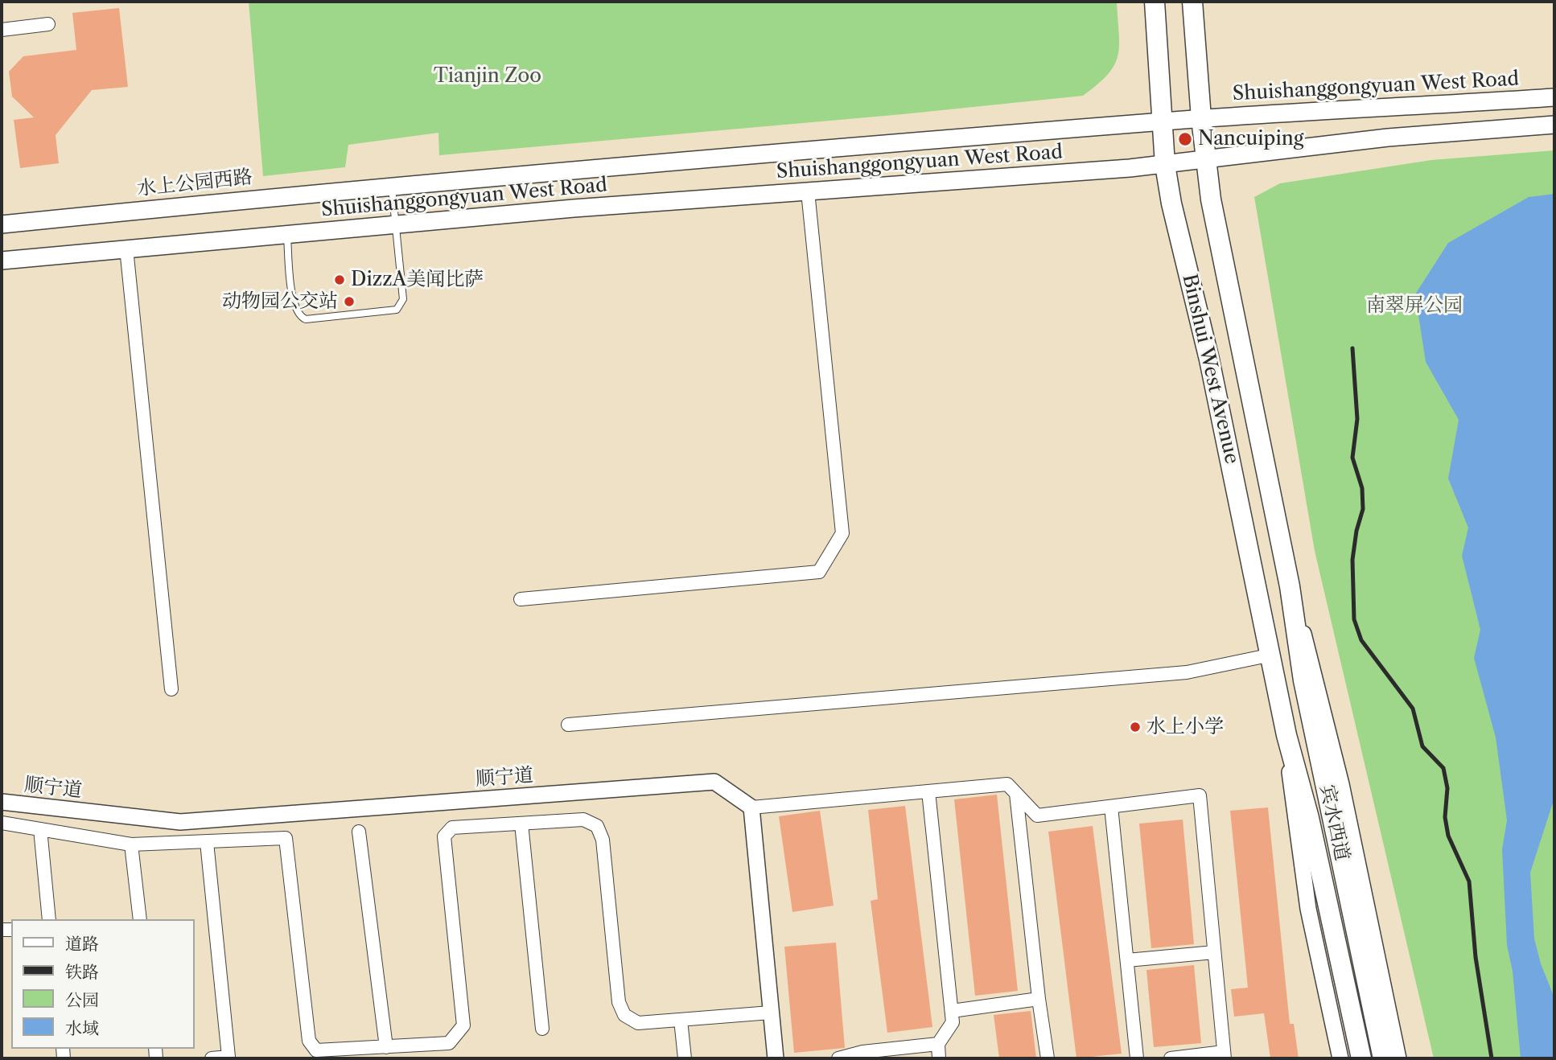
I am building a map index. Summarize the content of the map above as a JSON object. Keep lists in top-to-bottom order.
{
  "streets": {
    "main road": [
      "Shuishanggongyuan West Road",
      "水上公园西路",
      "Binshui West Avenue",
      "宾水西道"
    ],
    "street": ["顺宁道"]
  },
  "crossings": [
    ["Shuishanggongyuan West Road", "水上公园西路"],
    ["Shuishanggongyuan West Road", "Binshui West Avenue"],
    ["Binshui West Avenue", "宾水西道"]
  ],
  "parks": ["Tianjin Zoo", "南翠屏公园"],
  "places": [
    "Nancuiping",
    "DizzA美闻比萨",
    "动物园公交站",
    "水上小学"
  ],
  "legend": [
    "道路",
    "铁路",
    "公园",
    "水域"
  ]
}
